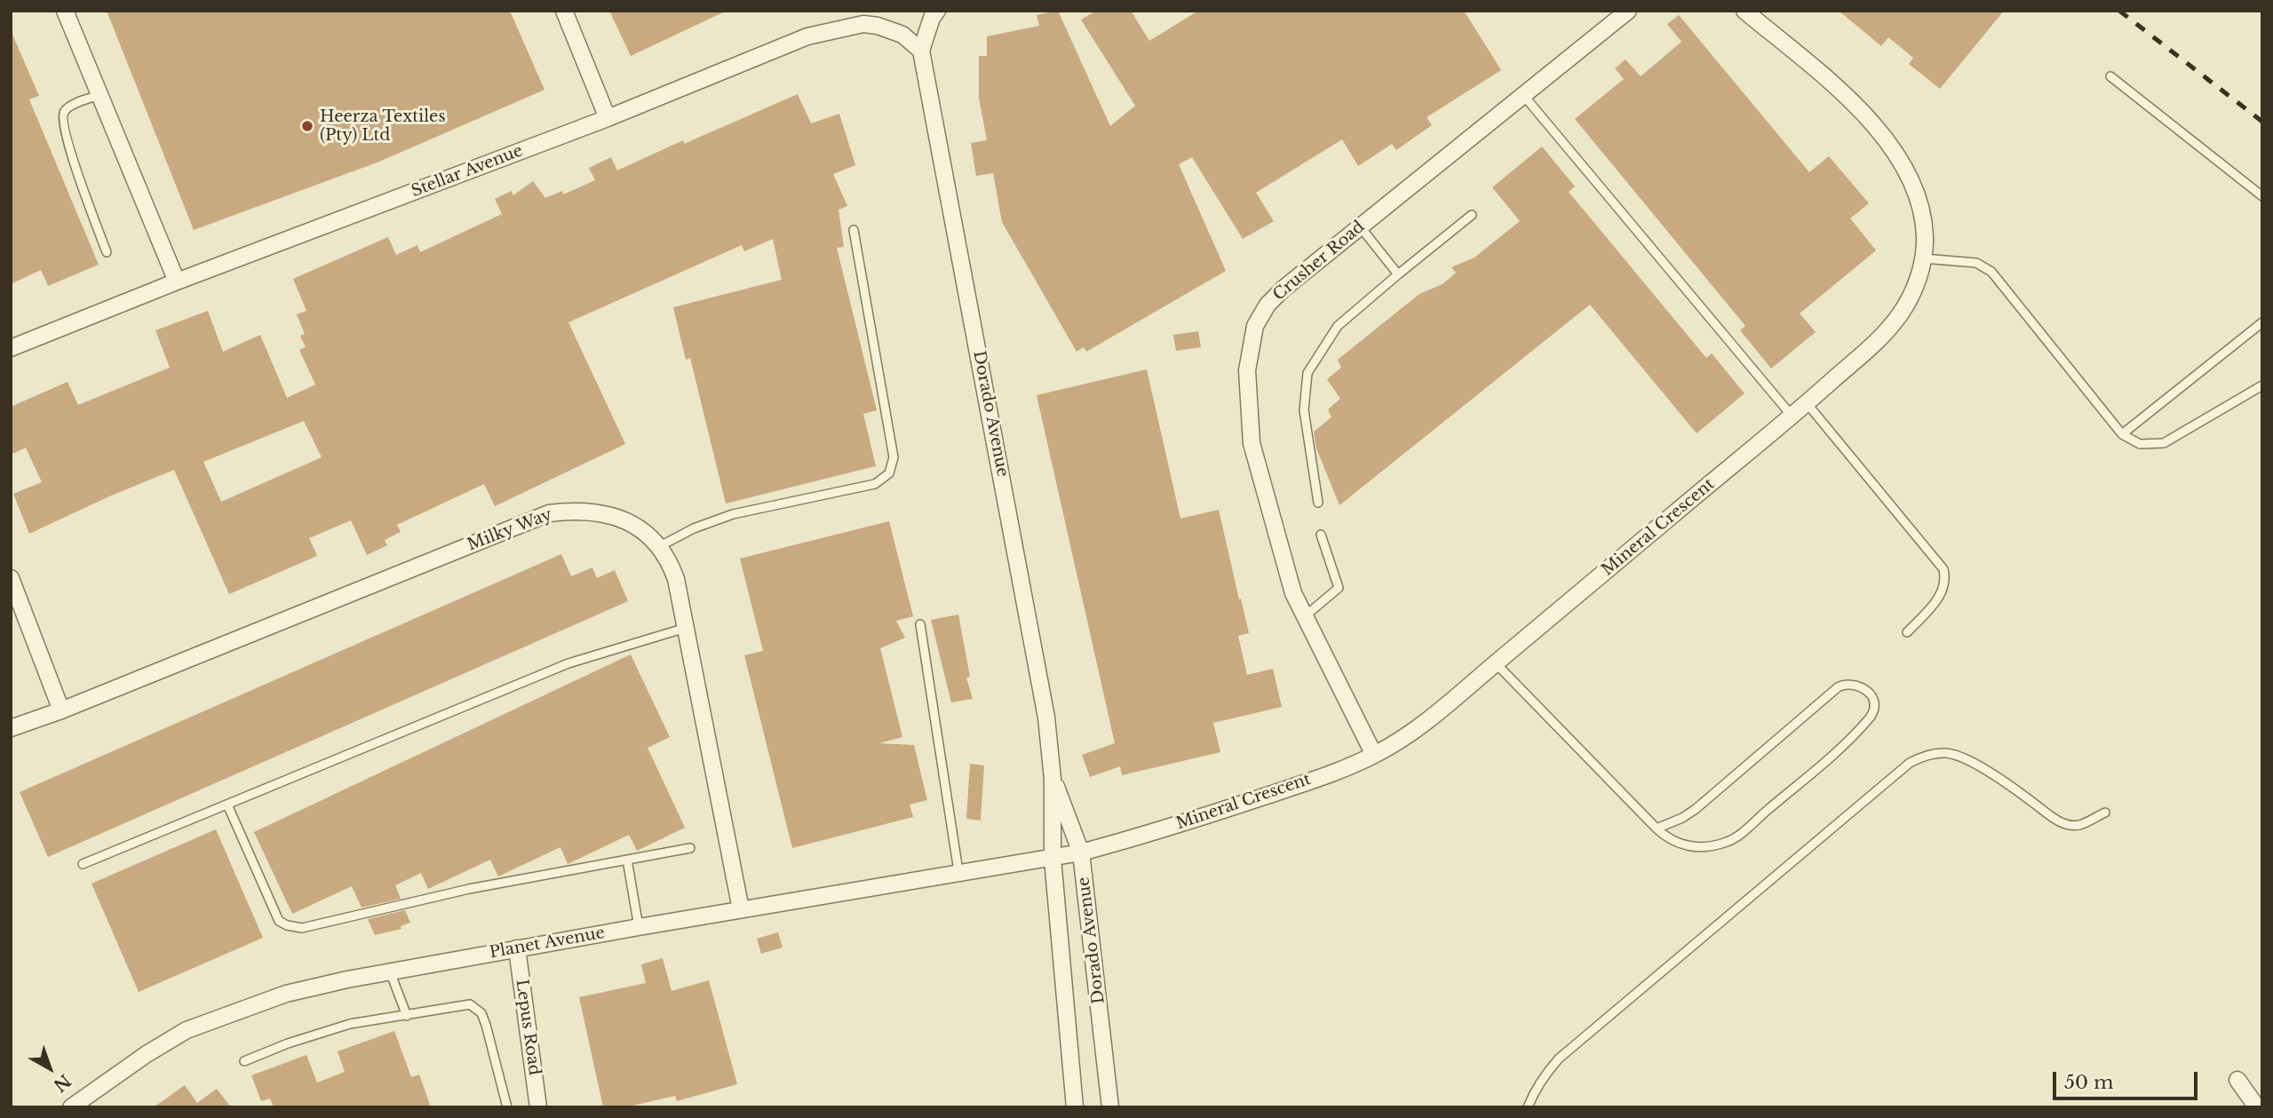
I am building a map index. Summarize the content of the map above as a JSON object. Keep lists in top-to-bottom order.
{
  "streets": {
    "street": [
      "Stellar Avenue",
      "Crusher Road",
      "Dorado Avenue",
      "Mineral Crescent",
      "Milky Way",
      "Planet Avenue",
      "Lepus Road"
    ]
  },
  "crossings": [
    ["Stellar Avenue", "Dorado Avenue"],
    ["Crusher Road", "Mineral Crescent"],
    ["Dorado Avenue", "Mineral Crescent"],
    ["Dorado Avenue", "Planet Avenue"],
    ["Mineral Crescent", "Planet Avenue"],
    ["Milky Way", "Planet Avenue"],
    ["Planet Avenue", "Lepus Road"]
  ],
  "places": ["Heerza Textiles (Pty) Ltd"],
  "scale_bar": "50 m",
  "north": "bottom right"
}
